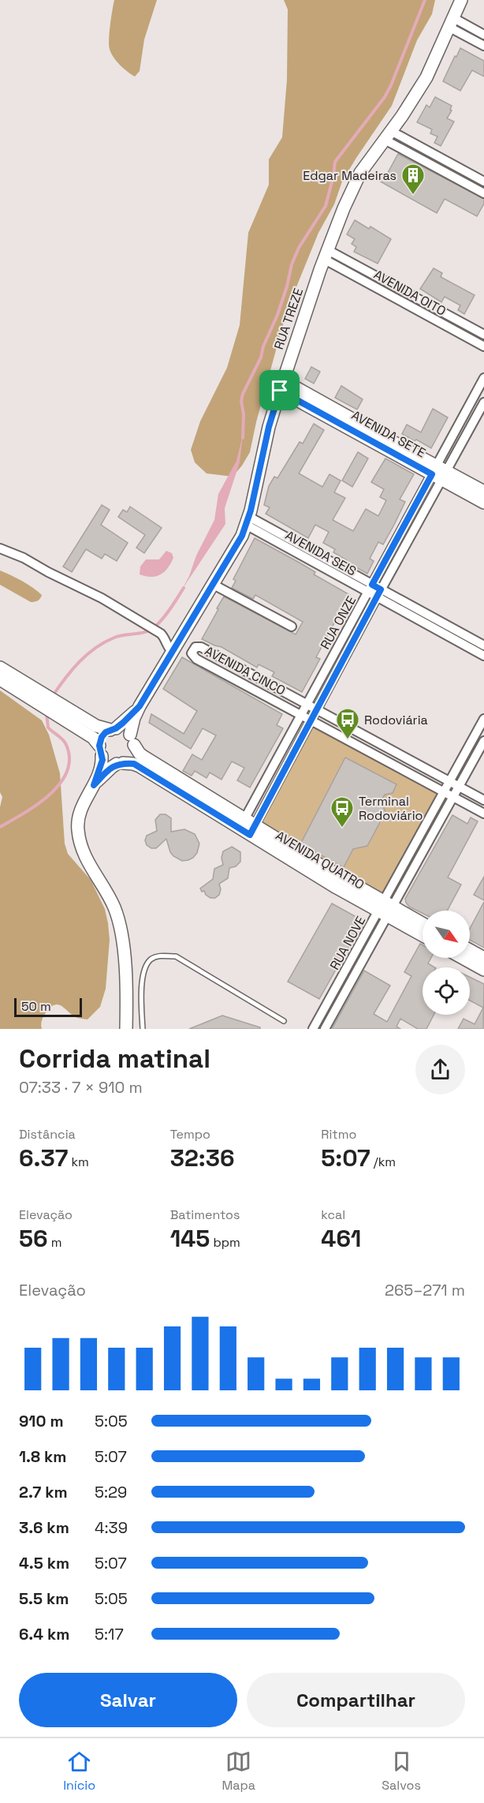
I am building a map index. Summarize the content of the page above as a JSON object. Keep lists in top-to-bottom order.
{
  "streets": {
    "street": [
      "AVENIDA OITO",
      "RUA TREZE",
      "AVENIDA SETE",
      "AVENIDA SEIS",
      "RUA ONZE",
      "AVENIDA CINCO",
      "AVENIDA QUATRO",
      "RUA NOVE"
    ]
  },
  "crossings": [
    ["AVENIDA OITO", "RUA TREZE"],
    ["RUA TREZE", "AVENIDA SETE"],
    ["RUA TREZE", "AVENIDA SEIS"],
    ["RUA TREZE", "AVENIDA QUATRO"],
    ["AVENIDA SETE", "RUA ONZE"],
    ["AVENIDA SEIS", "RUA ONZE"],
    ["RUA ONZE", "AVENIDA CINCO"],
    ["RUA ONZE", "AVENIDA QUATRO"],
    ["AVENIDA CINCO", "RUA NOVE"],
    ["AVENIDA QUATRO", "RUA NOVE"]
  ],
  "places": {
    "building": ["Edgar Madeiras"],
    "bus stop": ["Rodoviária", "Terminal Rodoviário"]
  },
  "scale_bar": "50 m",
  "north": "bottom right",
  "page": {
    "scale": "50 m",
    "heading": ["Corrida matinal", "07:33 · 7 × 910 m"],
    "stats": [
      ["Distância", "6.37 km"],
      ["Tempo", "32:36"],
      ["Ritmo", "5:07 /km"],
      ["Elevação", "56 m"],
      ["Batimentos", "145 bpm"],
      ["kcal", "461"]
    ],
    "chart": ["Elevação", "265–271 m"],
    "list": [
      {
        "name": "910 m",
        "note": "5:05"
      },
      {
        "name": "1.8 km",
        "note": "5:07"
      },
      {
        "name": "2.7 km",
        "note": "5:29"
      },
      {
        "name": "3.6 km",
        "note": "4:39"
      },
      {
        "name": "4.5 km",
        "note": "5:07"
      },
      {
        "name": "5.5 km",
        "note": "5:05"
      },
      {
        "name": "6.4 km",
        "note": "5:17"
      }
    ],
    "buttons": ["Salvar", "Compartilhar"],
    "tabs": ["Início", "Mapa", "Salvos"]
  }
}
